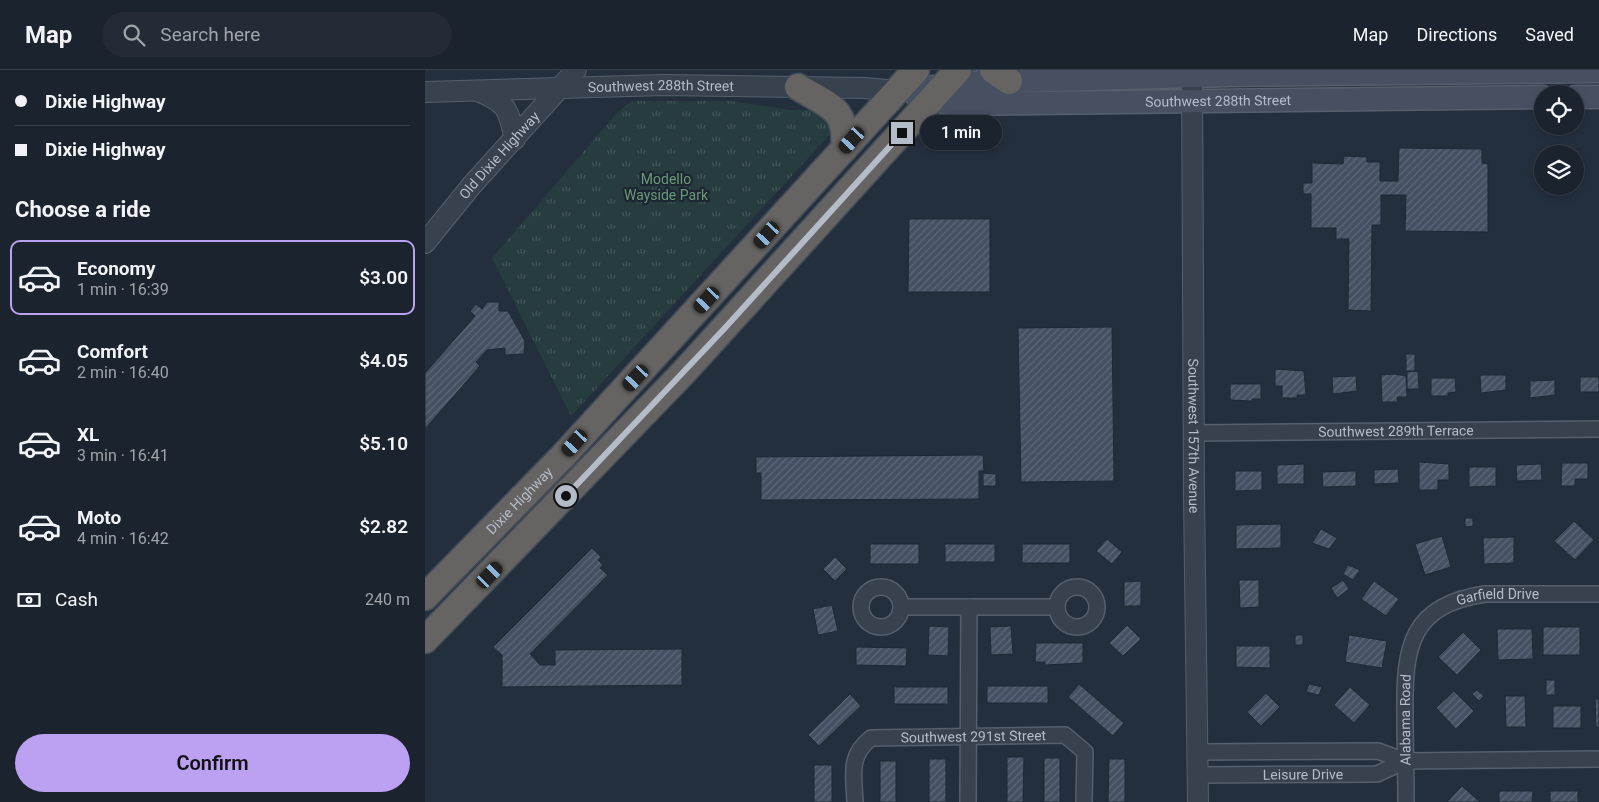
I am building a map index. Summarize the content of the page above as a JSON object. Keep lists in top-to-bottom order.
{
  "streets": {
    "highway": ["Dixie Highway"],
    "main road": ["Southwest 288th Street"],
    "street": [
      "Old Dixie Highway",
      "Southwest 289th Terrace",
      "Southwest 157th Avenue",
      "Garfield Drive",
      "Alabama Road",
      "Southwest 291st Street",
      "Leisure Drive"
    ]
  },
  "crossings": [
    ["Southwest 288th Street", "Old Dixie Highway"],
    ["Southwest 288th Street", "Southwest 157th Avenue"],
    ["Southwest 288th Street", "Dixie Highway"],
    ["Southwest 289th Terrace", "Southwest 157th Avenue"],
    ["Southwest 157th Avenue", "Leisure Drive"],
    ["Garfield Drive", "Alabama Road"],
    ["Alabama Road", "Leisure Drive"]
  ],
  "parks": ["Modello Wayside Park"],
  "page": {
    "header": "Map",
    "search": "Search here",
    "nav": ["Map", "Directions", "Saved"],
    "banner": ["Dixie Highway", "Dixie Highway"],
    "bubble": "1 min",
    "heading": "Choose a ride",
    "list": [
      {
        "name": "Economy",
        "note": "1 min · 16:39",
        "value": "$3.00"
      },
      {
        "name": "Comfort",
        "note": "2 min · 16:40",
        "value": "$4.05"
      },
      {
        "name": "XL",
        "note": "3 min · 16:41",
        "value": "$5.10"
      },
      {
        "name": "Moto",
        "note": "4 min · 16:42",
        "value": "$2.82"
      }
    ],
    "pay": ["Cash", "240 m"],
    "buttons": "Confirm"
  }
}
